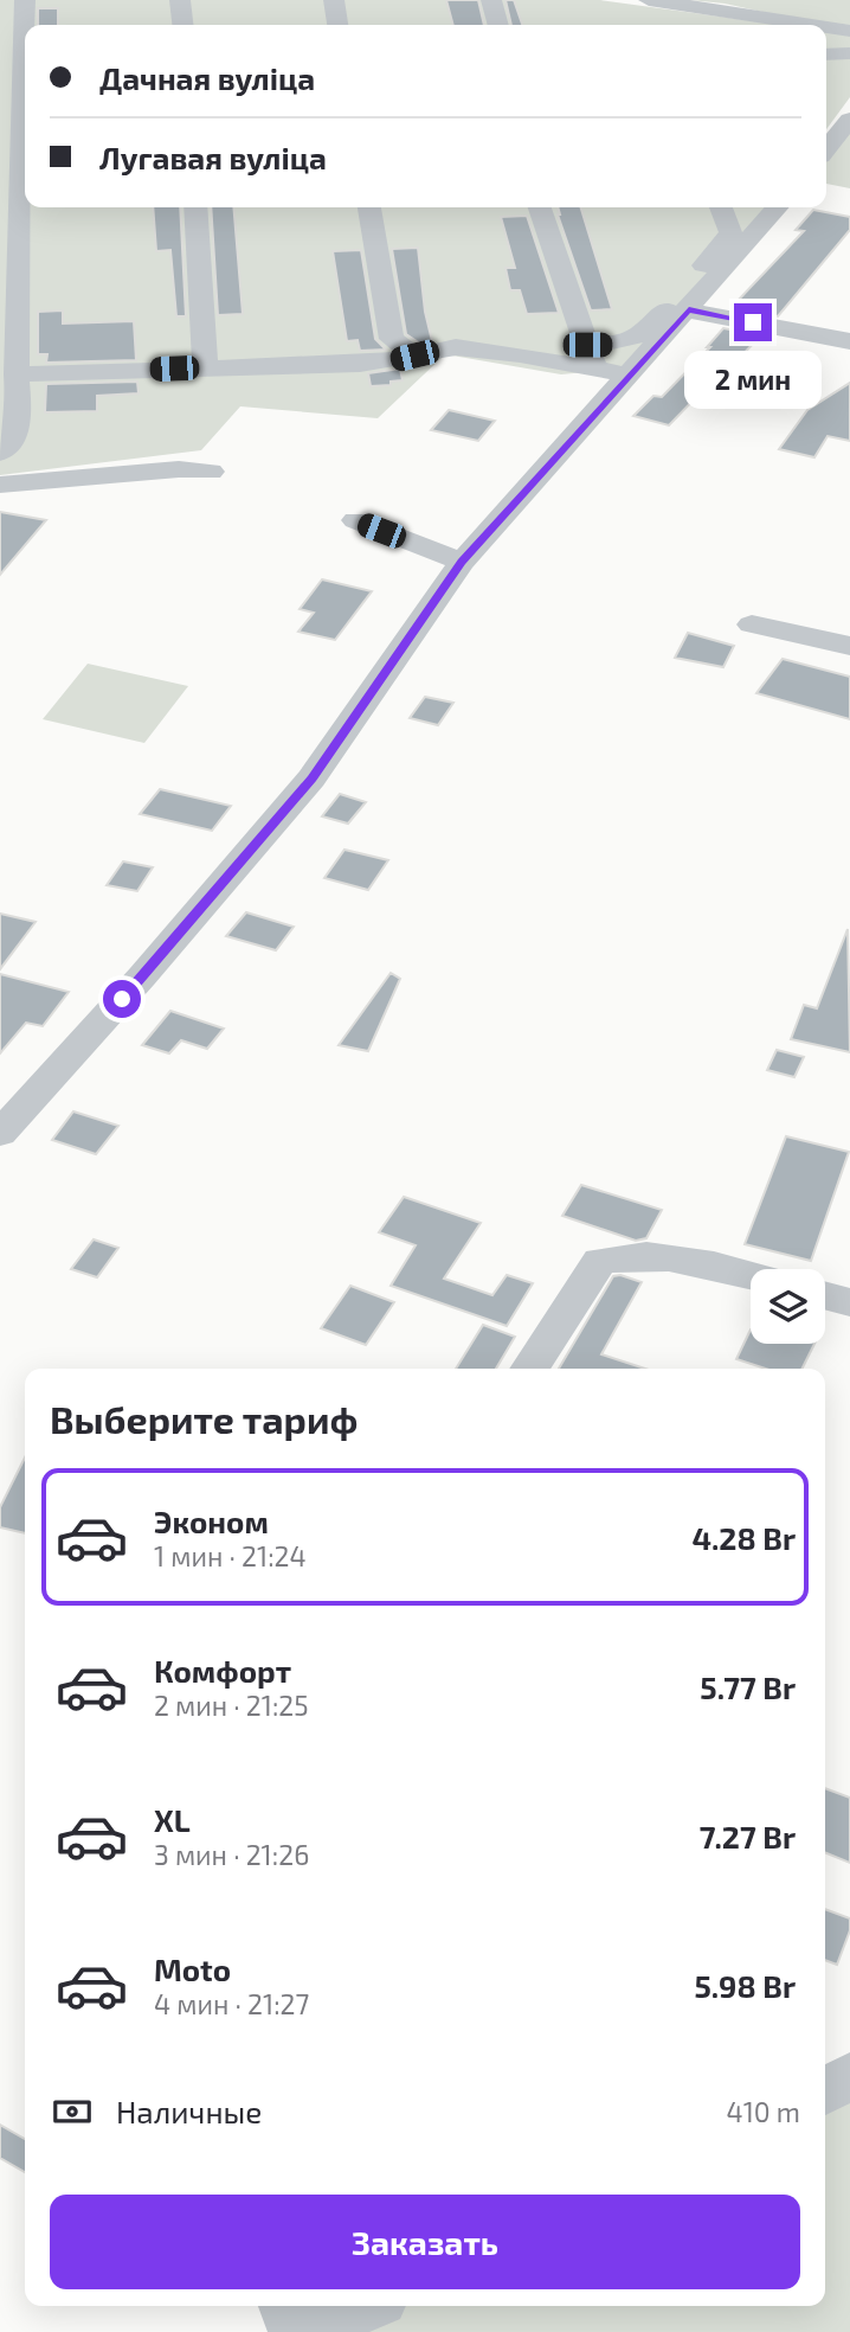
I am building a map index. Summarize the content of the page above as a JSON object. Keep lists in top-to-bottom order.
{
  "page": {
    "banner": ["Дачная вуліца", "Лугавая вуліца"],
    "bubble": "2 мин",
    "heading": "Выберите тариф",
    "list": [
      {
        "name": "Эконом",
        "note": "1 мин · 21:24",
        "value": "4.28 Br"
      },
      {
        "name": "Комфорт",
        "note": "2 мин · 21:25",
        "value": "5.77 Br"
      },
      {
        "name": "XL",
        "note": "3 мин · 21:26",
        "value": "7.27 Br"
      },
      {
        "name": "Moto",
        "note": "4 мин · 21:27",
        "value": "5.98 Br"
      }
    ],
    "pay": ["Наличные", "410 m"],
    "buttons": "Заказать"
  }
}
